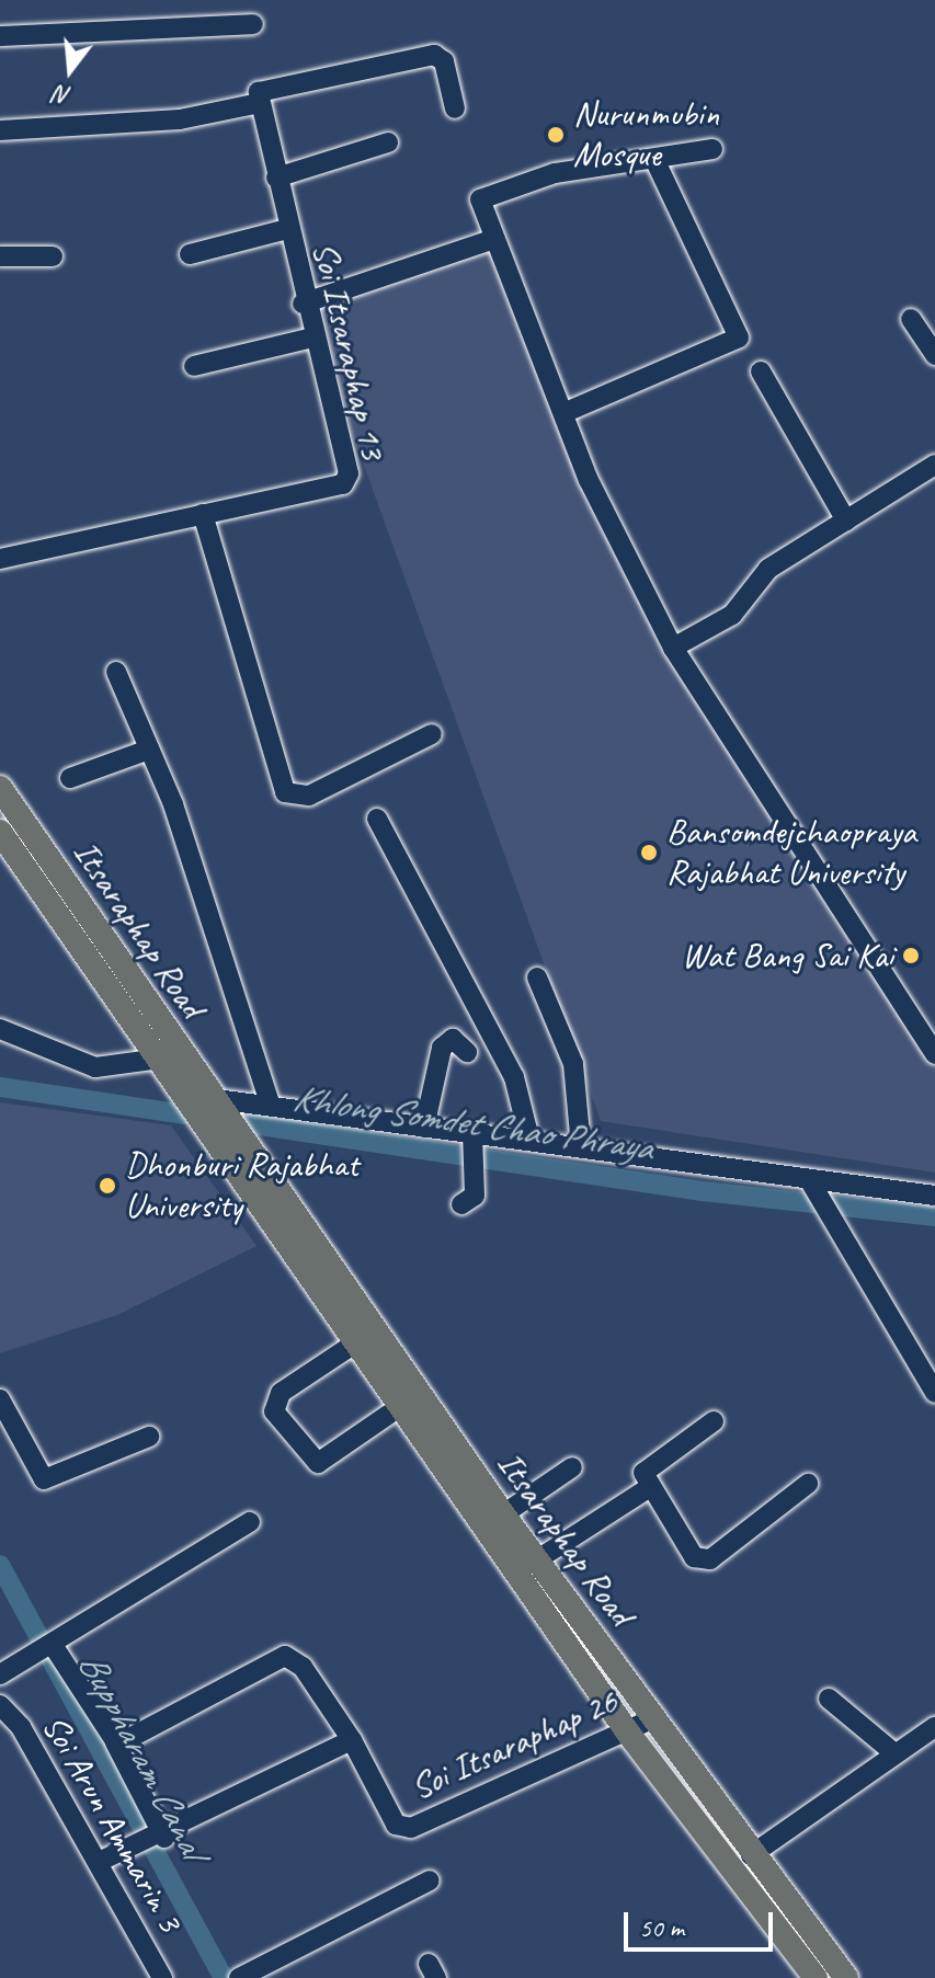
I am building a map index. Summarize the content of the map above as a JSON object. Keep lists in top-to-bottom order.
{
  "streets": {
    "main road": ["Itsaraphap Road"],
    "street": ["Soi Itsaraphap 13", "Soi Itsaraphap 26", "Soi Arun Ammarin 3"]
  },
  "crossings": [
    ["Itsaraphap Road", "Soi Itsaraphap 26"]
  ],
  "water": ["Khlong Somdet Chao Phraya", "Buppharam Canal"],
  "places": [
    "Nurunmubin Mosque",
    "Bansomdejchaopraya Rajabhat University",
    "Wat Bang Sai Kai",
    "Dhonburi Rajabhat University"
  ],
  "scale_bar": "50 m",
  "north": "bottom"
}
